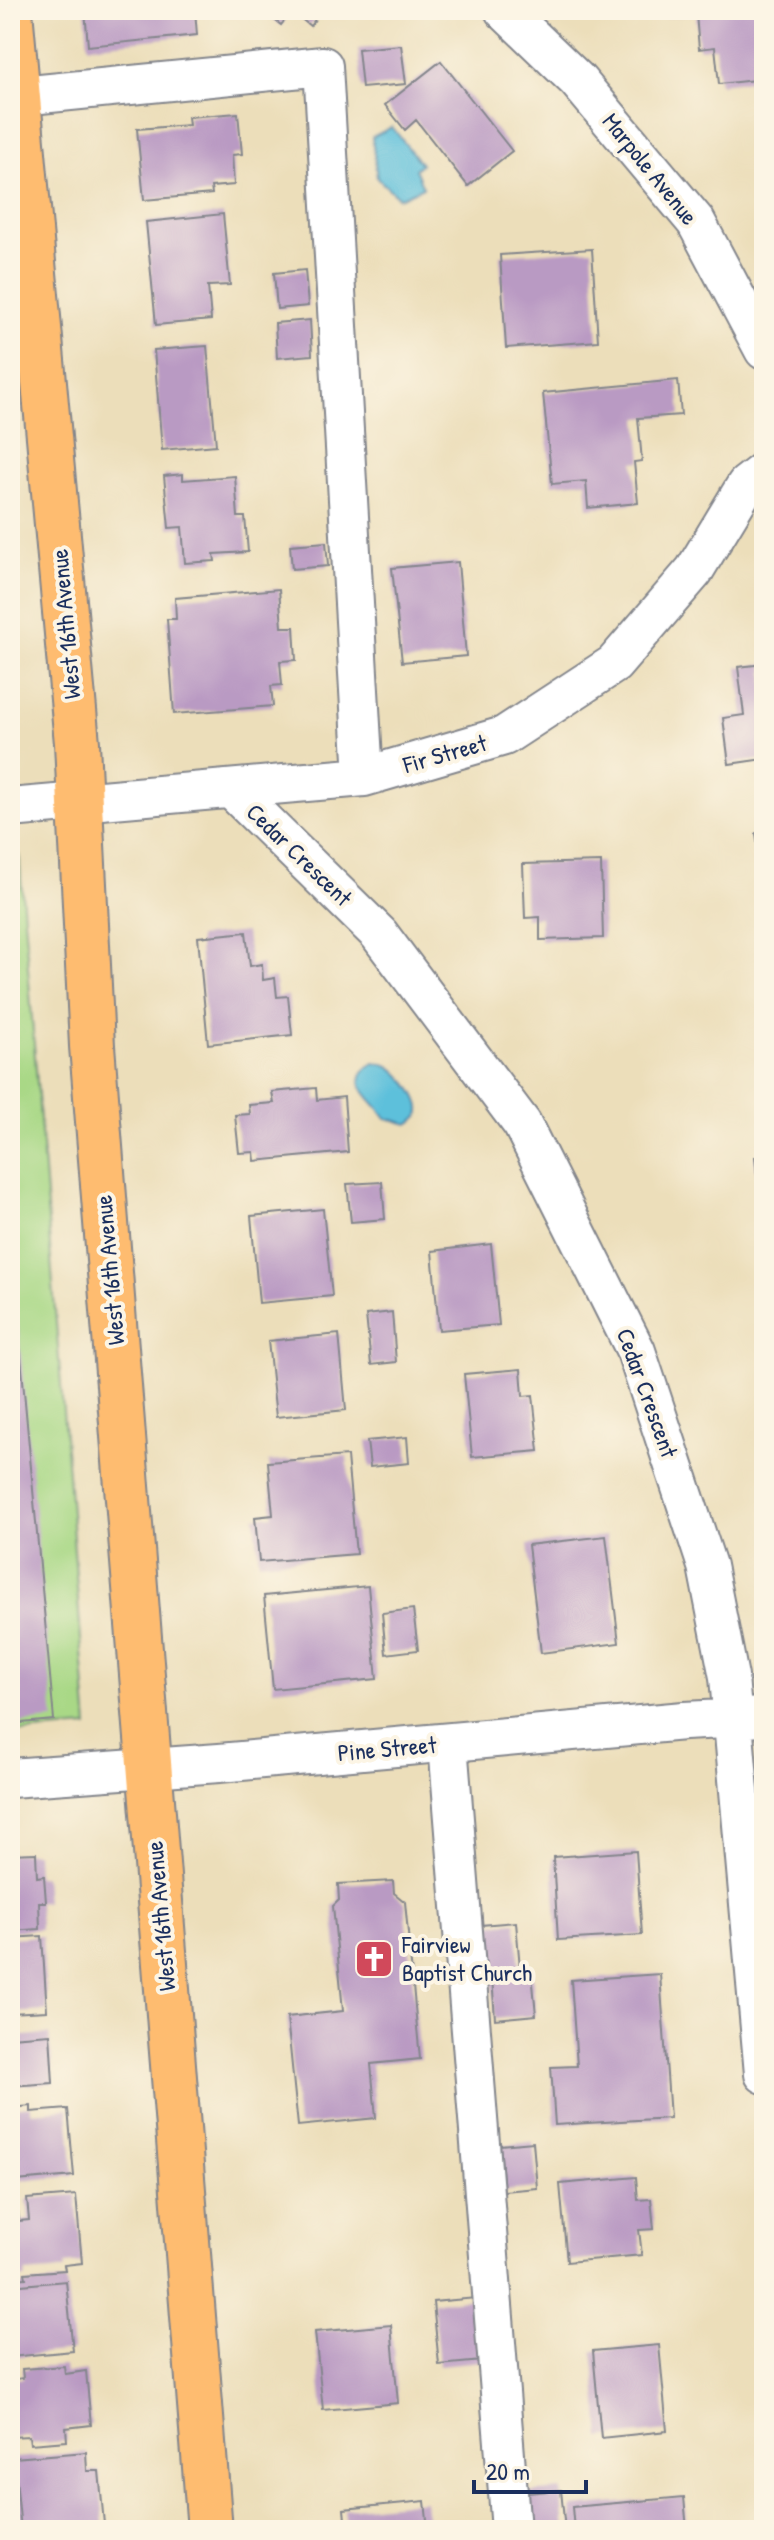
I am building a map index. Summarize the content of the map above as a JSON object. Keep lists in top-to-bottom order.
{
  "streets": {
    "main road": ["West 16th Avenue"],
    "street": [
      "Marpole Avenue",
      "Fir Street",
      "Cedar Crescent",
      "Pine Street"
    ]
  },
  "crossings": [
    ["West 16th Avenue", "Fir Street"],
    ["West 16th Avenue", "Pine Street"],
    ["Fir Street", "Cedar Crescent"],
    ["Cedar Crescent", "Pine Street"]
  ],
  "places": {
    "church": ["Fairview Baptist Church"]
  },
  "scale_bar": "20 m"
}
